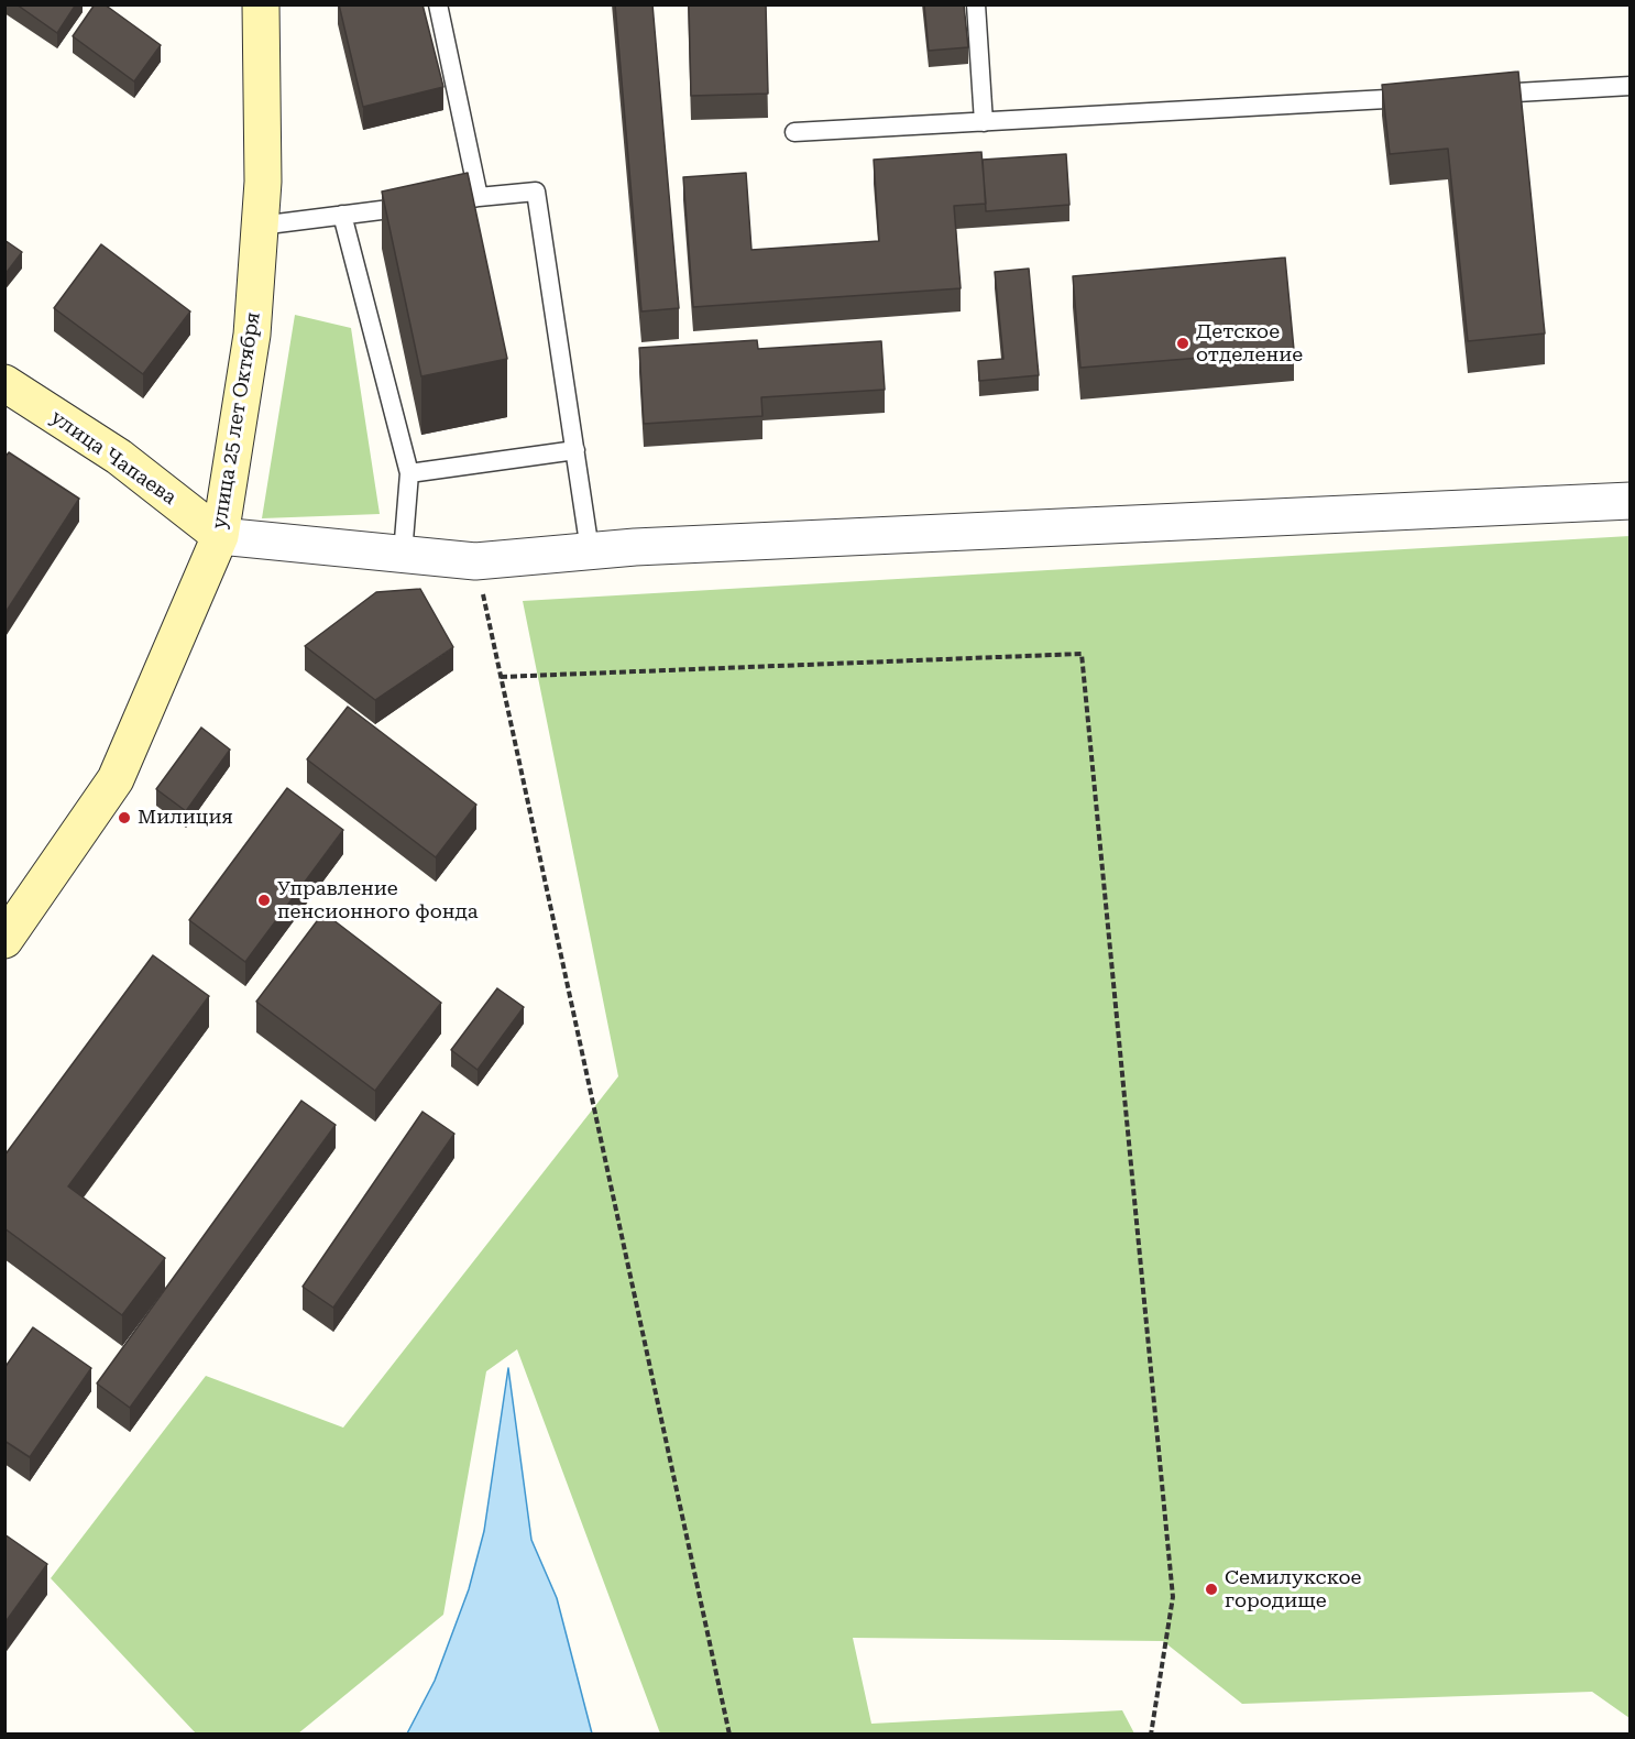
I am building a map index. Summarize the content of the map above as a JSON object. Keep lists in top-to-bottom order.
{
  "streets": {
    "street": ["улица 25 лет Октября", "улица Чапаева"]
  },
  "crossings": [
    ["улица 25 лет Октября", "улица Чапаева"]
  ],
  "places": [
    "Детское отделение",
    "Милиция",
    "Управление пенсионного фонда",
    "Семилукское городище"
  ]
}
